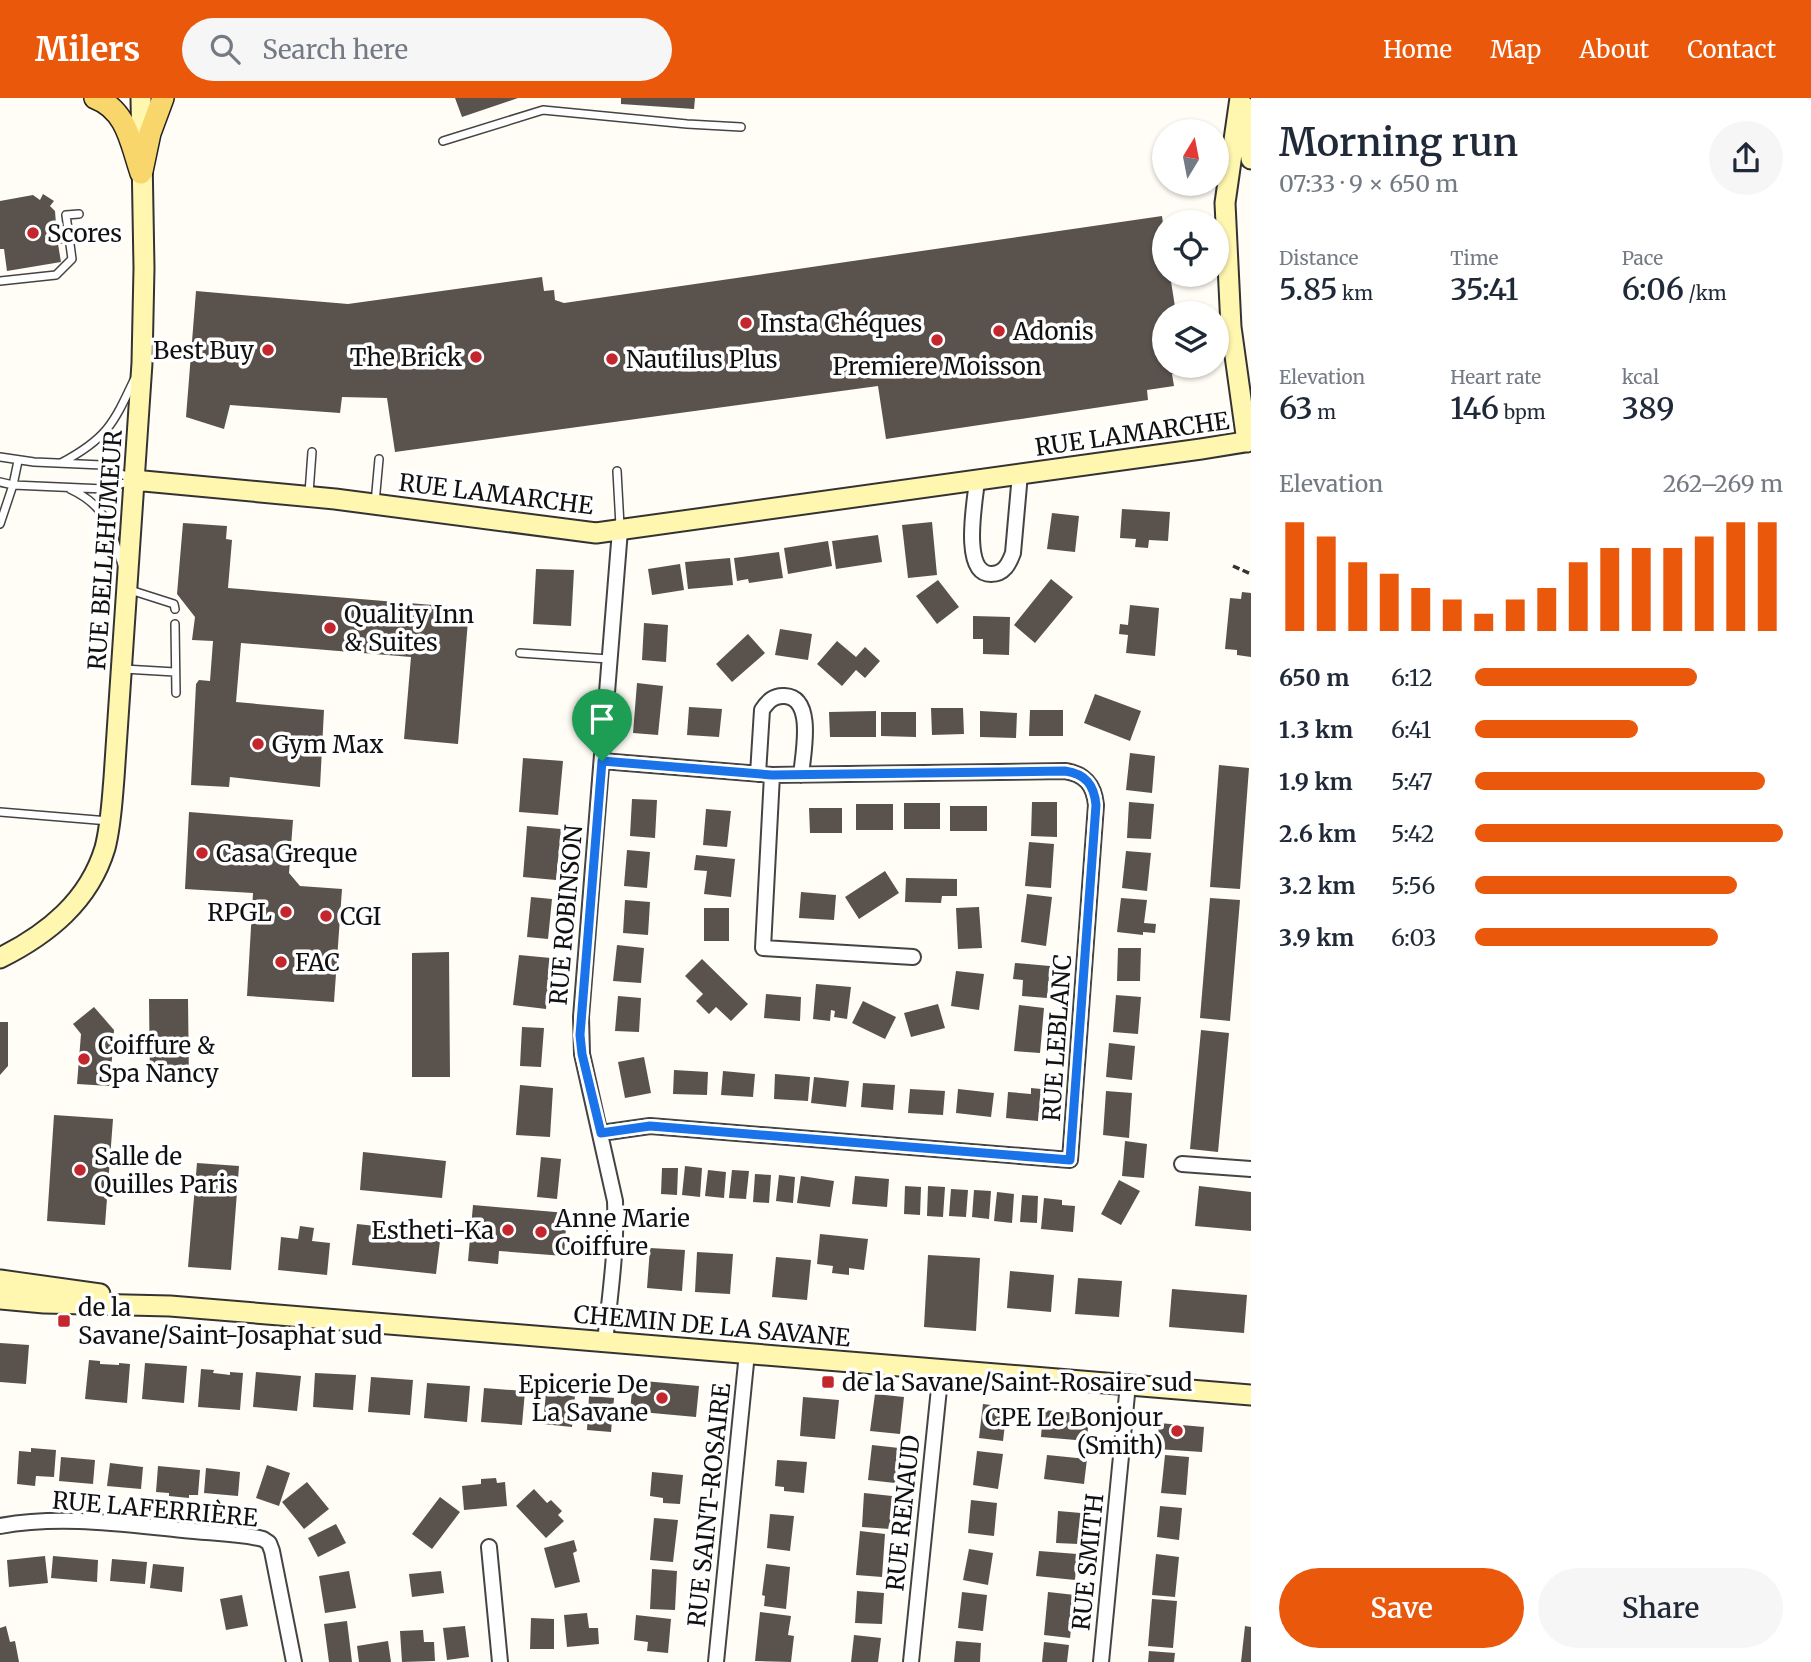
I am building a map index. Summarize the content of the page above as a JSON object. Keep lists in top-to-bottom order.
{
  "streets": {
    "street": [
      "RUE LAMARCHE",
      "RUE BELLEHUMEUR",
      "RUE ROBINSON",
      "RUE LEBLANC",
      "CHEMIN DE LA SAVANE",
      "RUE SAINT-ROSAIRE",
      "RUE LAFERRIÈRE",
      "RUE RENAUD",
      "RUE SMITH"
    ]
  },
  "crossings": [
    ["RUE LAMARCHE", "RUE BELLEHUMEUR"],
    ["RUE LAMARCHE", "RUE ROBINSON"],
    ["RUE ROBINSON", "RUE LEBLANC"],
    ["RUE ROBINSON", "CHEMIN DE LA SAVANE"],
    ["CHEMIN DE LA SAVANE", "RUE SAINT-ROSAIRE"],
    ["CHEMIN DE LA SAVANE", "RUE RENAUD"],
    ["CHEMIN DE LA SAVANE", "RUE SMITH"]
  ],
  "places": {
    "other": [
      "Scores",
      "Insta Chéques",
      "Adonis",
      "Premiere Moisson",
      "Best Buy",
      "The Brick",
      "Nautilus Plus",
      "Quality Inn & Suites",
      "Gym Max",
      "Casa Greque",
      "RPGL",
      "CGI",
      "FAC",
      "Coiffure & Spa Nancy",
      "Salle de Quilles Paris",
      "Estheti-Ka",
      "Anne Marie Coiffure",
      "Epicerie De La Savane",
      "CPE Le Bonjour (Smith)"
    ],
    "transit": ["de la Savane/Saint-Josaphat sud", "de la Savane/Saint-Rosaire sud"]
  },
  "north": "top",
  "page": {
    "header": "Milers",
    "search": "Search here",
    "nav": [
      "Home",
      "Map",
      "About",
      "Contact"
    ],
    "heading": ["Morning run", "07:33 · 9 × 650 m"],
    "stats": [
      ["Distance", "5.85 km"],
      ["Time", "35:41"],
      ["Pace", "6:06 /km"],
      ["Elevation", "63 m"],
      ["Heart rate", "146 bpm"],
      ["kcal", "389"]
    ],
    "chart": ["Elevation", "262–269 m"],
    "list": [
      {
        "name": "650 m",
        "note": "6:12"
      },
      {
        "name": "1.3 km",
        "note": "6:41"
      },
      {
        "name": "1.9 km",
        "note": "5:47"
      },
      {
        "name": "2.6 km",
        "note": "5:42"
      },
      {
        "name": "3.2 km",
        "note": "5:56"
      },
      {
        "name": "3.9 km",
        "note": "6:03"
      }
    ],
    "buttons": ["Save", "Share"]
  }
}
